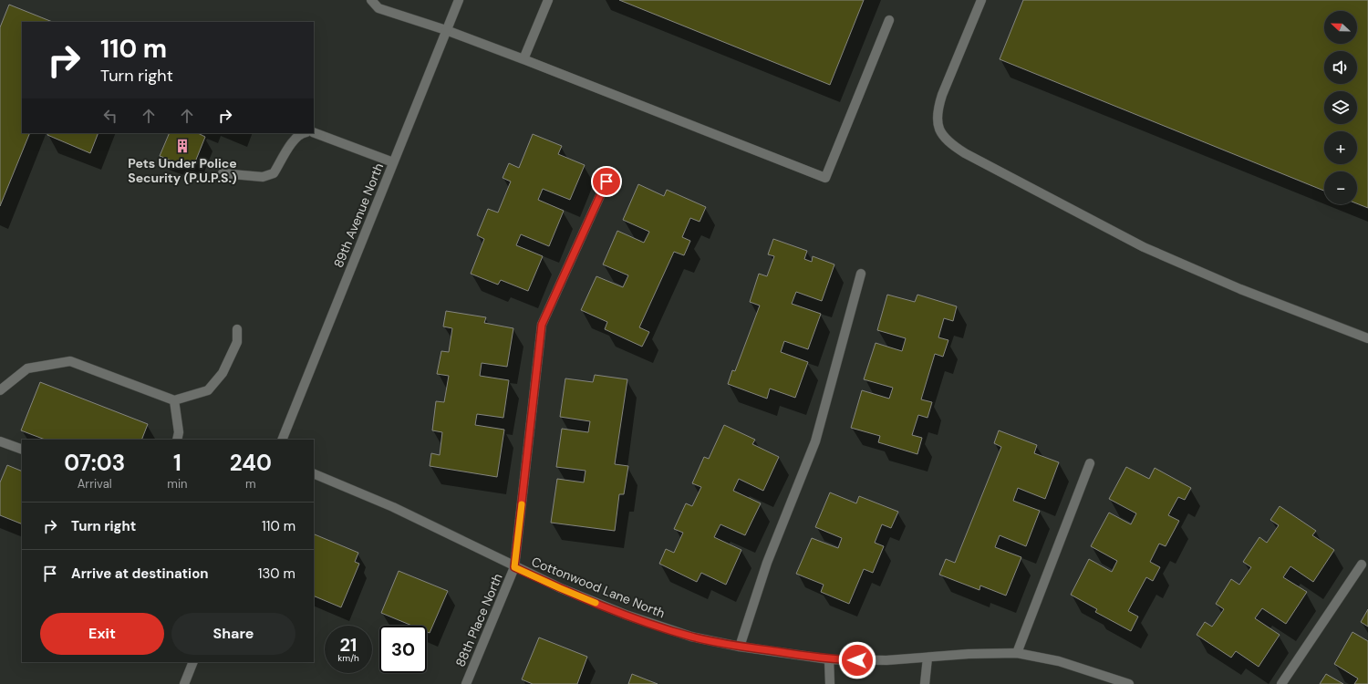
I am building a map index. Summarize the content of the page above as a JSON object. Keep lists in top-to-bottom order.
{
  "streets": {
    "street": ["89th Avenue North", "Cottonwood Lane North", "88th Place North"]
  },
  "crossings": [
    ["Cottonwood Lane North", "88th Place North"]
  ],
  "places": {
    "building": ["Pets Under Police Security (P.U.P.S.)"]
  },
  "north": "left",
  "page": {
    "map_buttons": ["+", "−"],
    "turn": ["110 m", "Turn right"],
    "eta": [
      "07:03",
      "Arrival",
      "1",
      "min",
      "240",
      "m"
    ],
    "list": [
      {
        "name": "Turn right",
        "value": "110 m"
      },
      {
        "name": "Arrive at destination",
        "value": "130 m"
      }
    ],
    "buttons": ["Exit", "Share"],
    "speed": "21 km/h",
    "limit": "30"
  }
}
